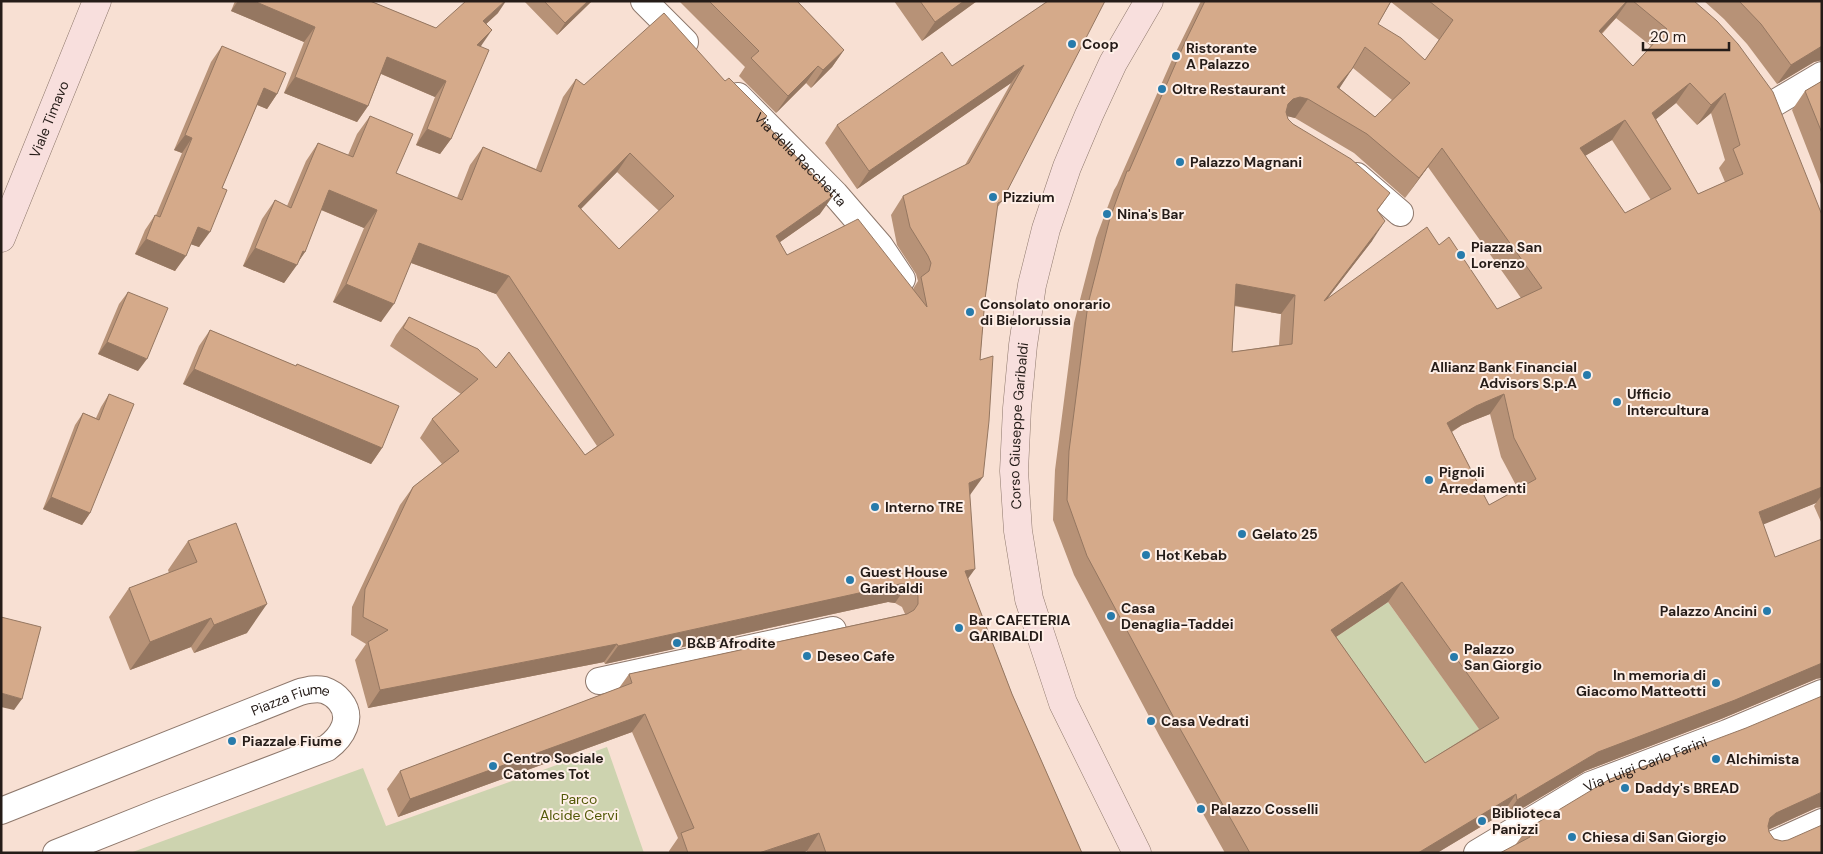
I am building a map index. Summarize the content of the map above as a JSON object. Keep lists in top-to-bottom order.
{
  "streets": {
    "street": [
      "Viale Timavo",
      "Via della Racchetta",
      "Corso Giuseppe Garibaldi",
      "Piazza Fiume",
      "Via Luigi Carlo Farini"
    ]
  },
  "parks": ["Parco Alcide Cervi"],
  "places": [
    "Coop",
    "Ristorante A Palazzo",
    "Oltre Restaurant",
    "Palazzo Magnani",
    "Pizzium",
    "Nina's Bar",
    "Piazza San Lorenzo",
    "Consolato onorario di Bielorussia",
    "Allianz Bank Financial Advisors S.p.A",
    "Ufficio Intercultura",
    "Pignoli Arredamenti",
    "Interno TRE",
    "Gelato 25",
    "Hot Kebab",
    "Guest House Garibaldi",
    "Palazzo Ancini",
    "Casa Denaglia-Taddei",
    "Bar CAFETERIA GARIBALDI",
    "B&B Afrodite",
    "Deseo Cafe",
    "Palazzo San Giorgio",
    "In memoria di Giacomo Matteotti",
    "Casa Vedrati",
    "Piazzale Fiume",
    "Alchimista",
    "Centro Sociale Catomes Tot",
    "Daddy's BREAD",
    "Palazzo Cosselli",
    "Biblioteca Panizzi",
    "Chiesa di San Giorgio"
  ],
  "scale_bar": "20 m"
}
